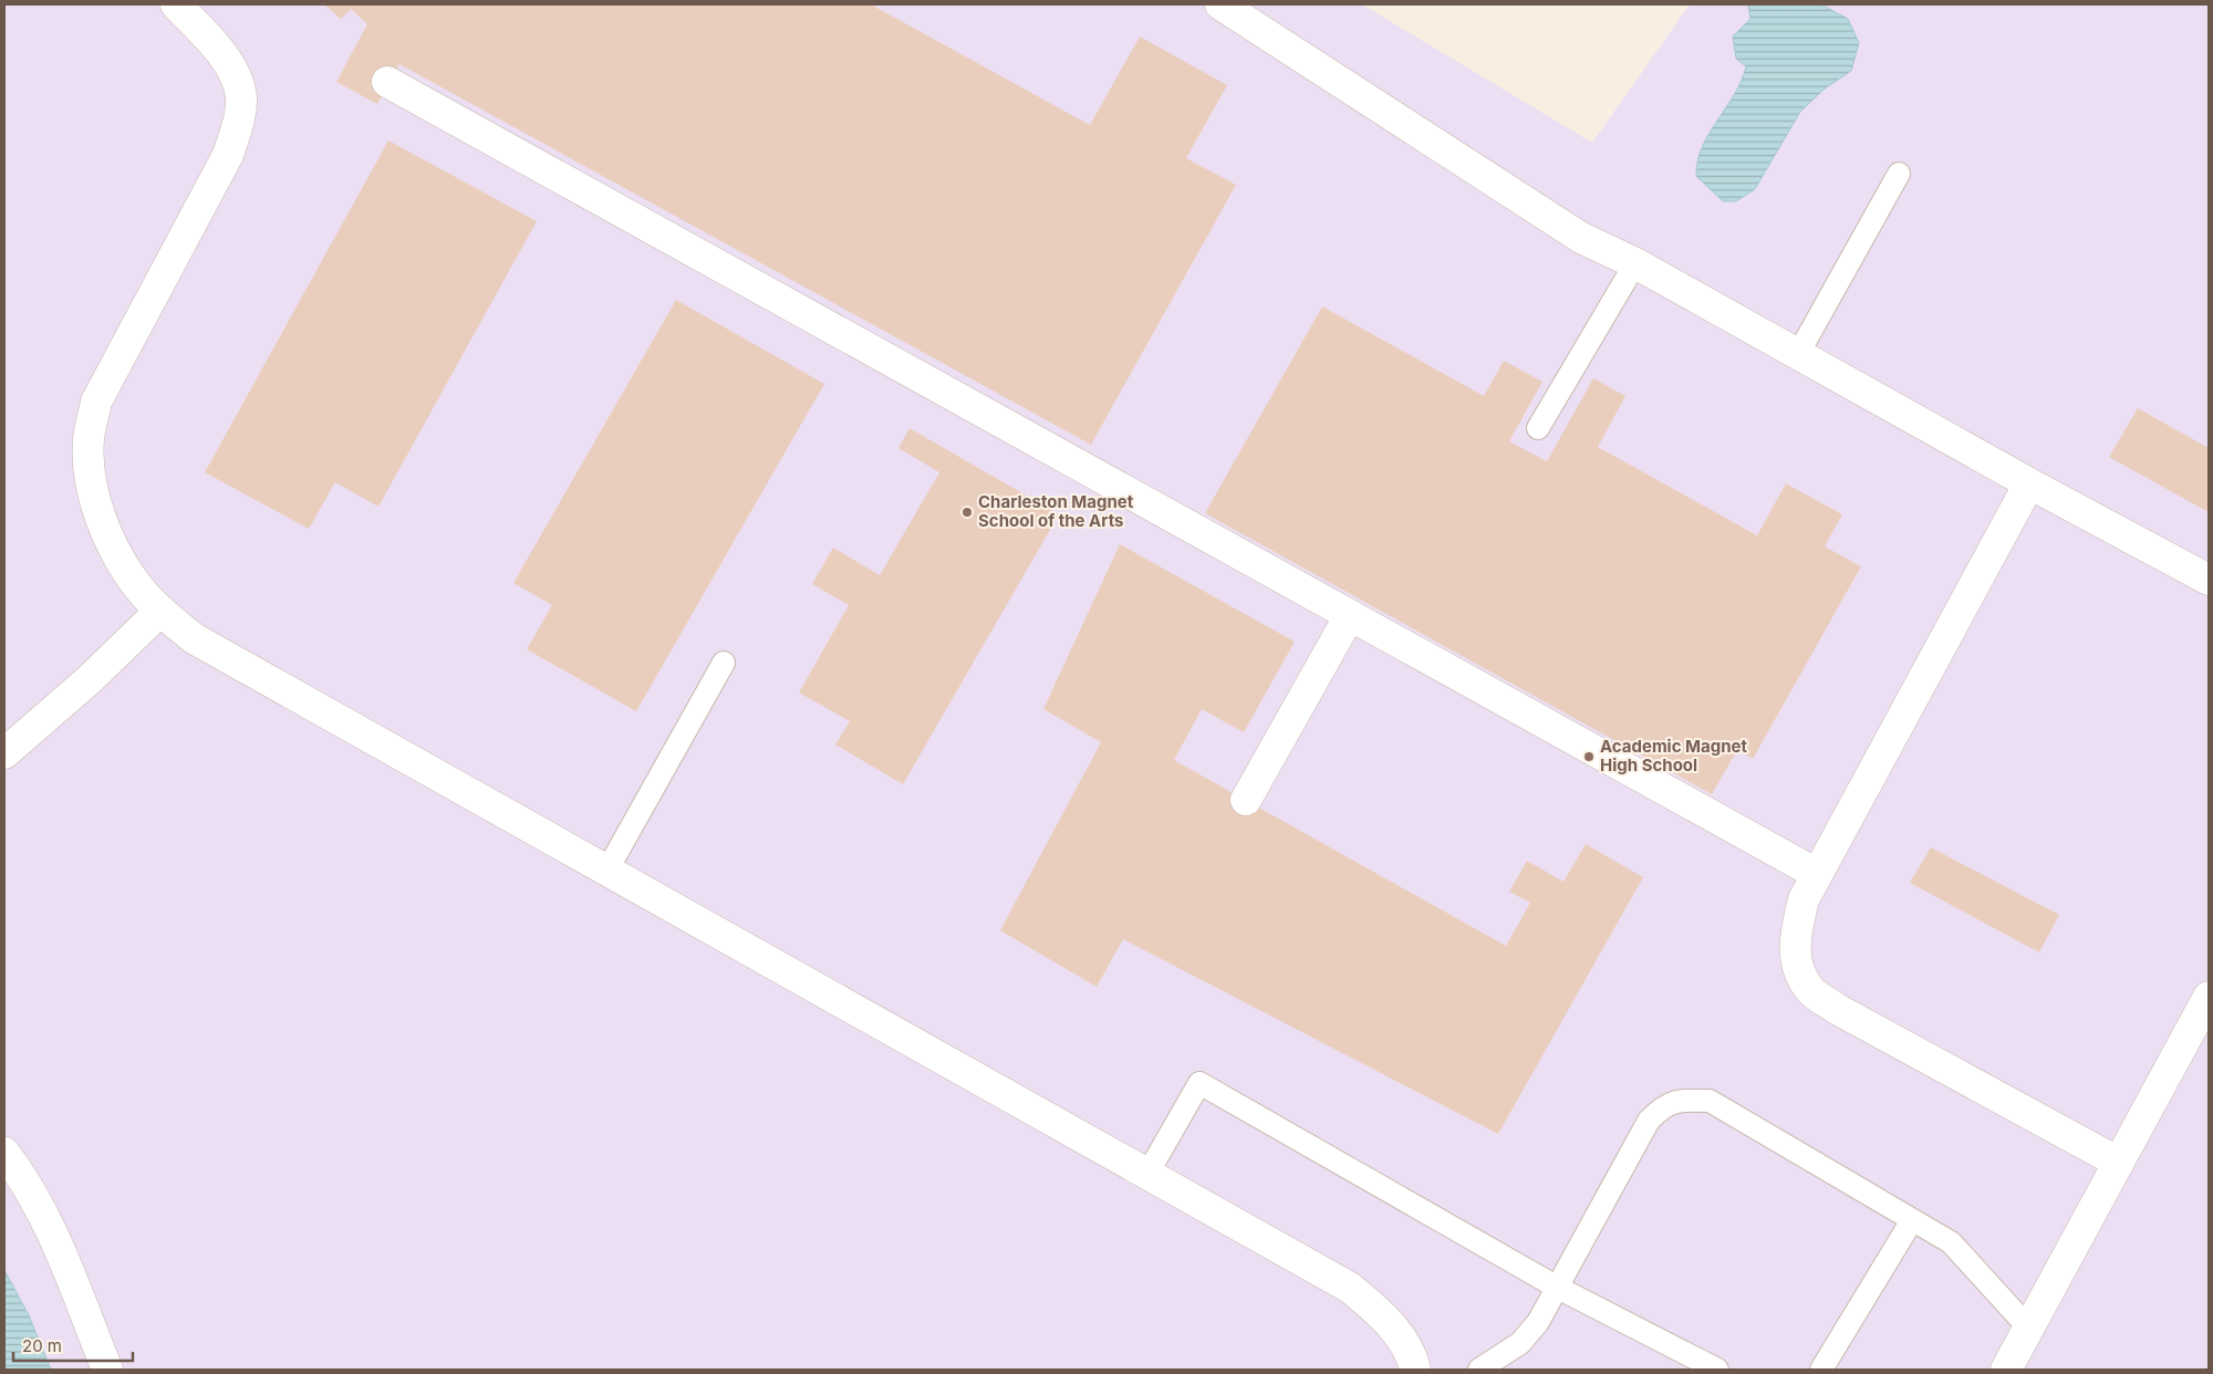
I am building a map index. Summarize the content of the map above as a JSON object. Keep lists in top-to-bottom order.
{
  "places": ["Charleston Magnet School of the Arts", "Academic Magnet High School"],
  "scale_bar": "20 m"
}
